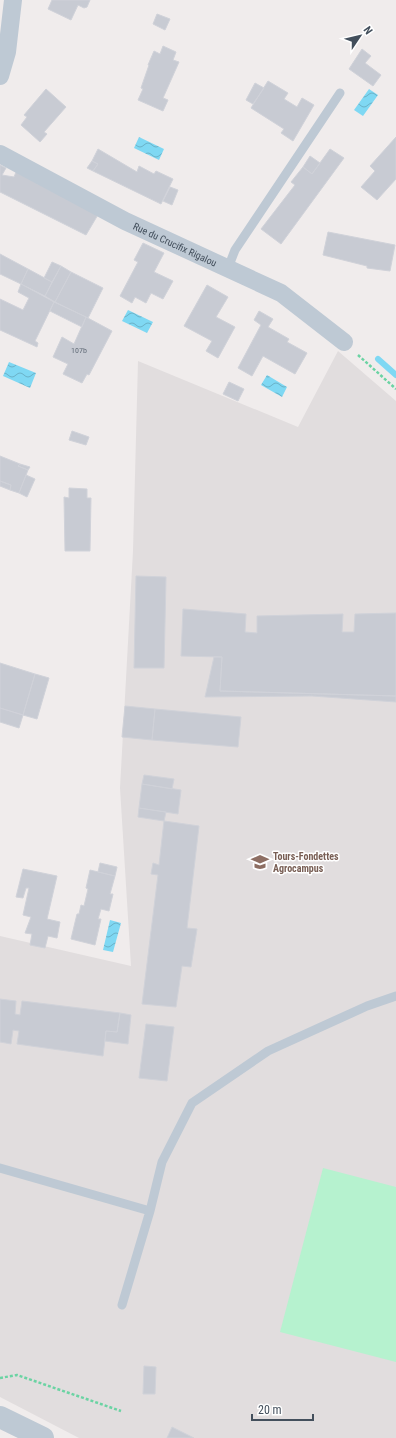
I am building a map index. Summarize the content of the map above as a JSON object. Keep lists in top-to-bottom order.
{
  "streets": {
    "street": ["Rue du Crucifix Rigalou"]
  },
  "places": {
    "school or university": ["Tours-Fondettes Agrocampus"]
  },
  "house_numbers": ["107b"],
  "scale_bar": "20 m",
  "north": "top right"
}
